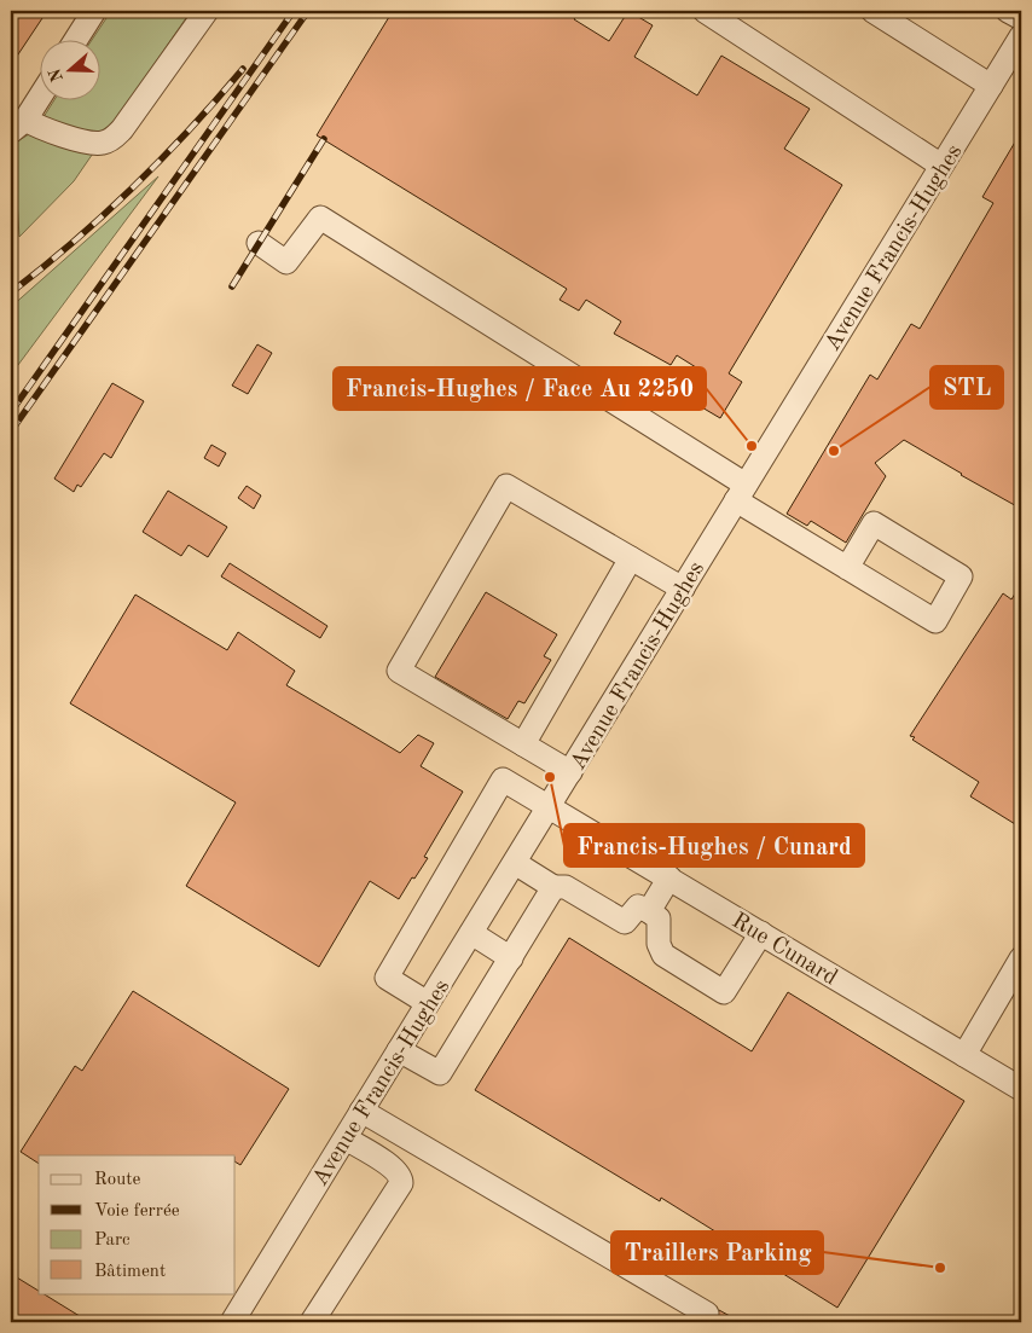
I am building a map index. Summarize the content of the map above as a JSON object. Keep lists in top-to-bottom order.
{
  "streets": {
    "street": ["Avenue Francis-Hughes", "Rue Cunard"]
  },
  "crossings": [
    ["Avenue Francis-Hughes", "Rue Cunard"]
  ],
  "places": [
    "Francis-Hughes / Face Au 2250",
    "STL",
    "Francis-Hughes / Cunard",
    "Traillers Parking"
  ],
  "legend": [
    "Route",
    "Voie ferrée",
    "Parc",
    "Bâtiment"
  ],
  "north": "left"
}
